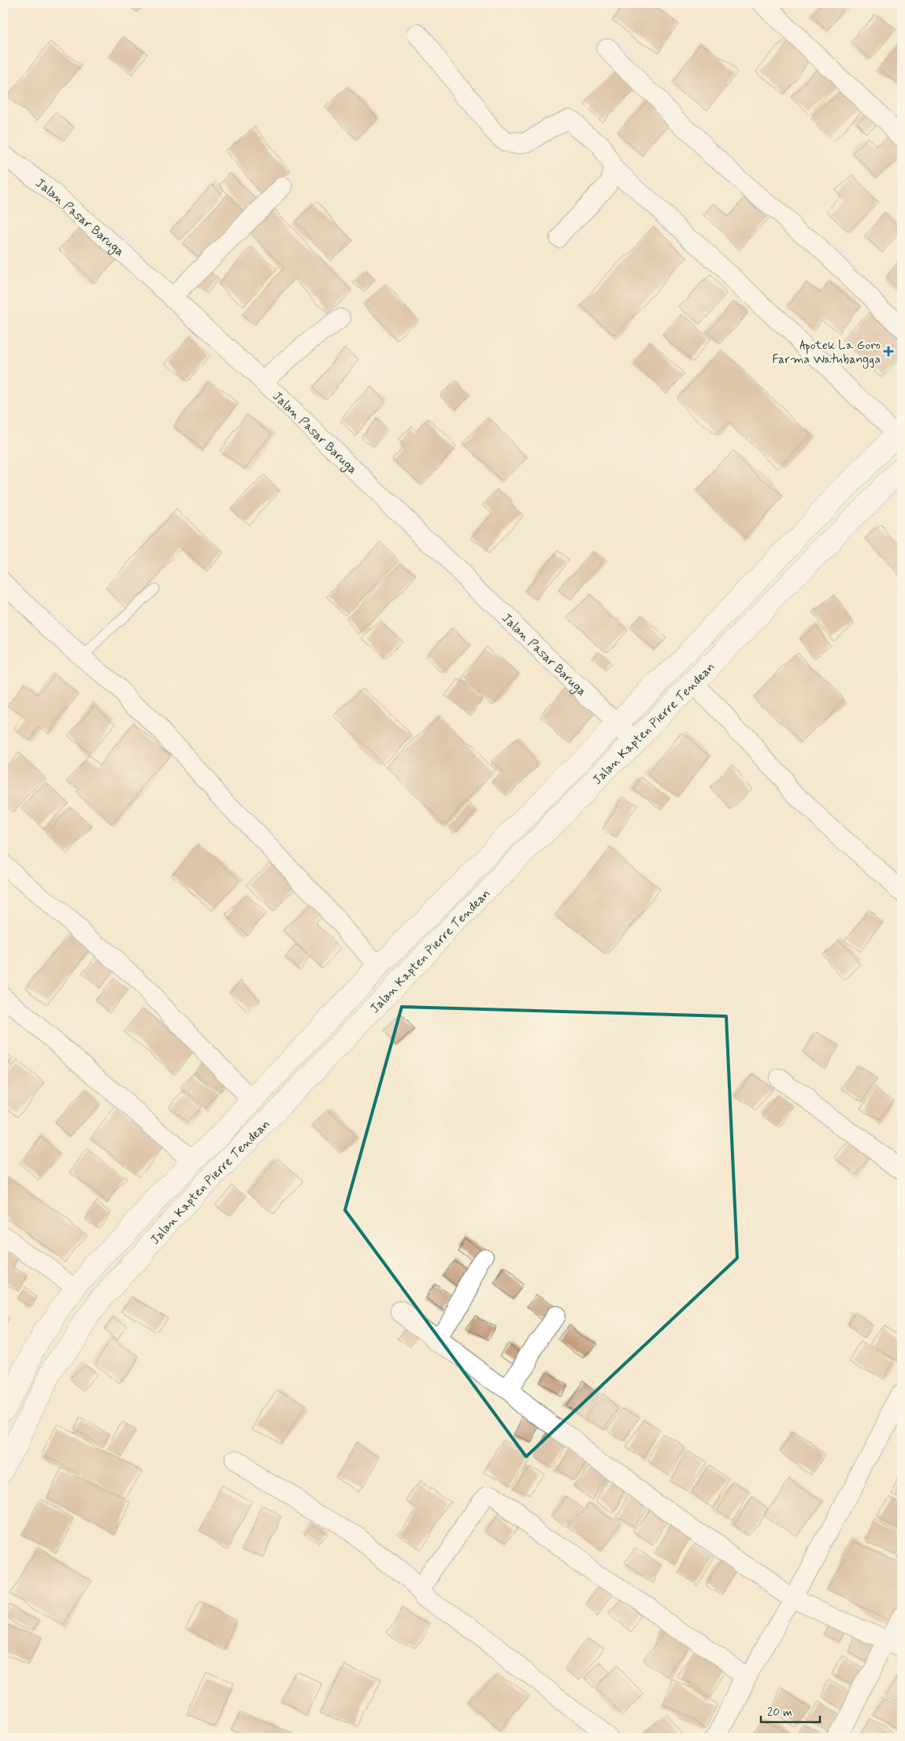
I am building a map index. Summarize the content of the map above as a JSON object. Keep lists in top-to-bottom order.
{
  "streets": {
    "highway": ["Jalan Kapten Pierre Tendean"],
    "street": ["Jalan Pasar Baruga"]
  },
  "crossings": [
    ["Jalan Pasar Baruga", "Jalan Kapten Pierre Tendean"]
  ],
  "places": {
    "health": ["Apotek La Goro Farma Watubangga"]
  },
  "scale_bar": "20 m"
}
